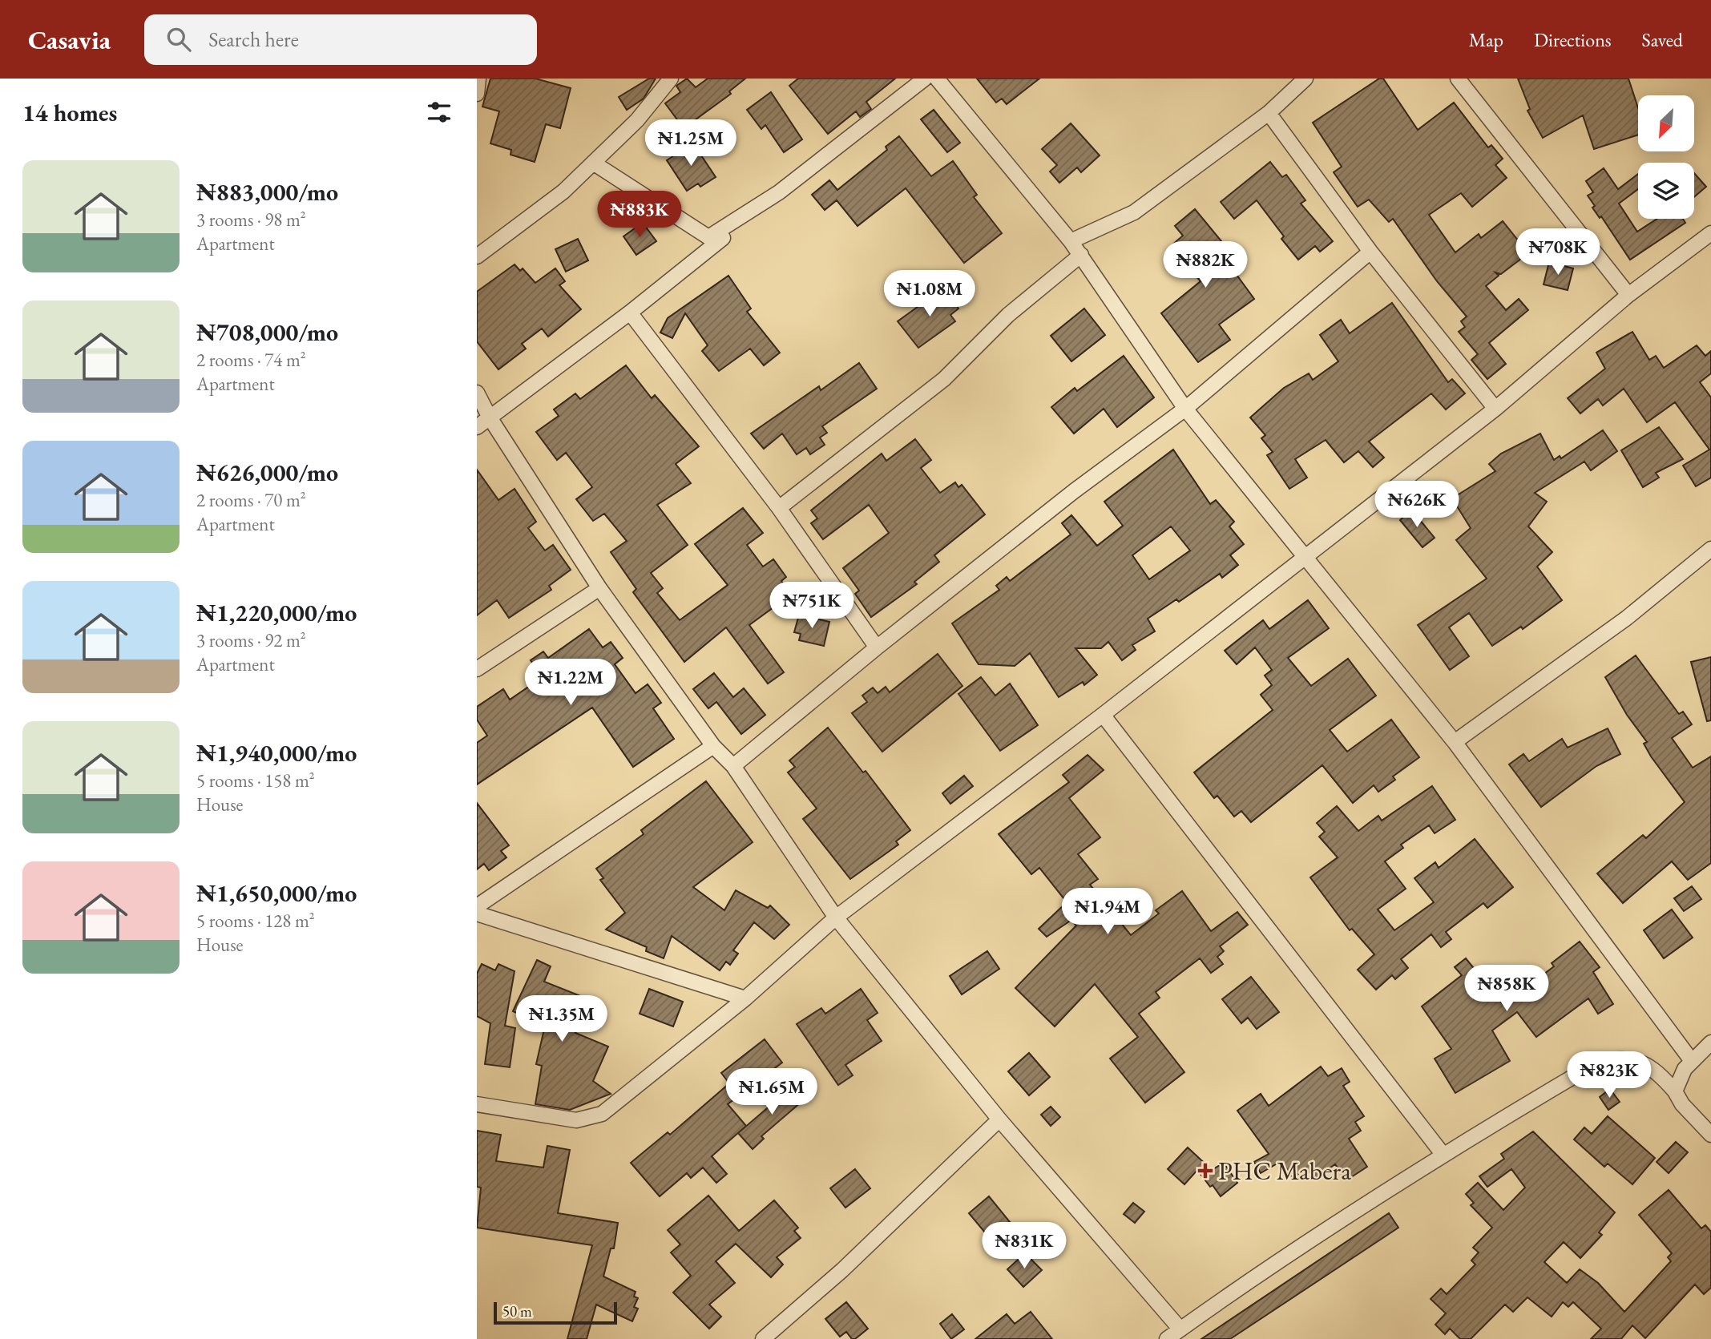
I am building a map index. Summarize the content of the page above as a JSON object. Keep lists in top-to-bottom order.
{
  "places": {
    "health": ["PHC Mabera"]
  },
  "scale_bar": "50 m",
  "north": "bottom left",
  "page": {
    "header": "Casavia",
    "search": "Search here",
    "nav": ["Map", "Directions", "Saved"],
    "heading": "14 homes",
    "price": [
      "₦1.25M",
      "₦883K",
      "₦708K",
      "₦882K",
      "₦1.08M",
      "₦626K",
      "₦751K",
      "₦1.22M",
      "₦1.94M",
      "₦858K",
      "₦1.35M",
      "₦823K",
      "₦1.65M",
      "₦831K"
    ],
    "list": [
      {
        "name": "₦883,000/mo",
        "note": "3 rooms · 98 m² · Apartment"
      },
      {
        "name": "₦708,000/mo",
        "note": "2 rooms · 74 m² · Apartment"
      },
      {
        "name": "₦626,000/mo",
        "note": "2 rooms · 70 m² · Apartment"
      },
      {
        "name": "₦1,220,000/mo",
        "note": "3 rooms · 92 m² · Apartment"
      },
      {
        "name": "₦1,940,000/mo",
        "note": "5 rooms · 158 m² · House"
      },
      {
        "name": "₦1,650,000/mo",
        "note": "5 rooms · 128 m² · House"
      }
    ],
    "scale": "50 m"
  }
}
